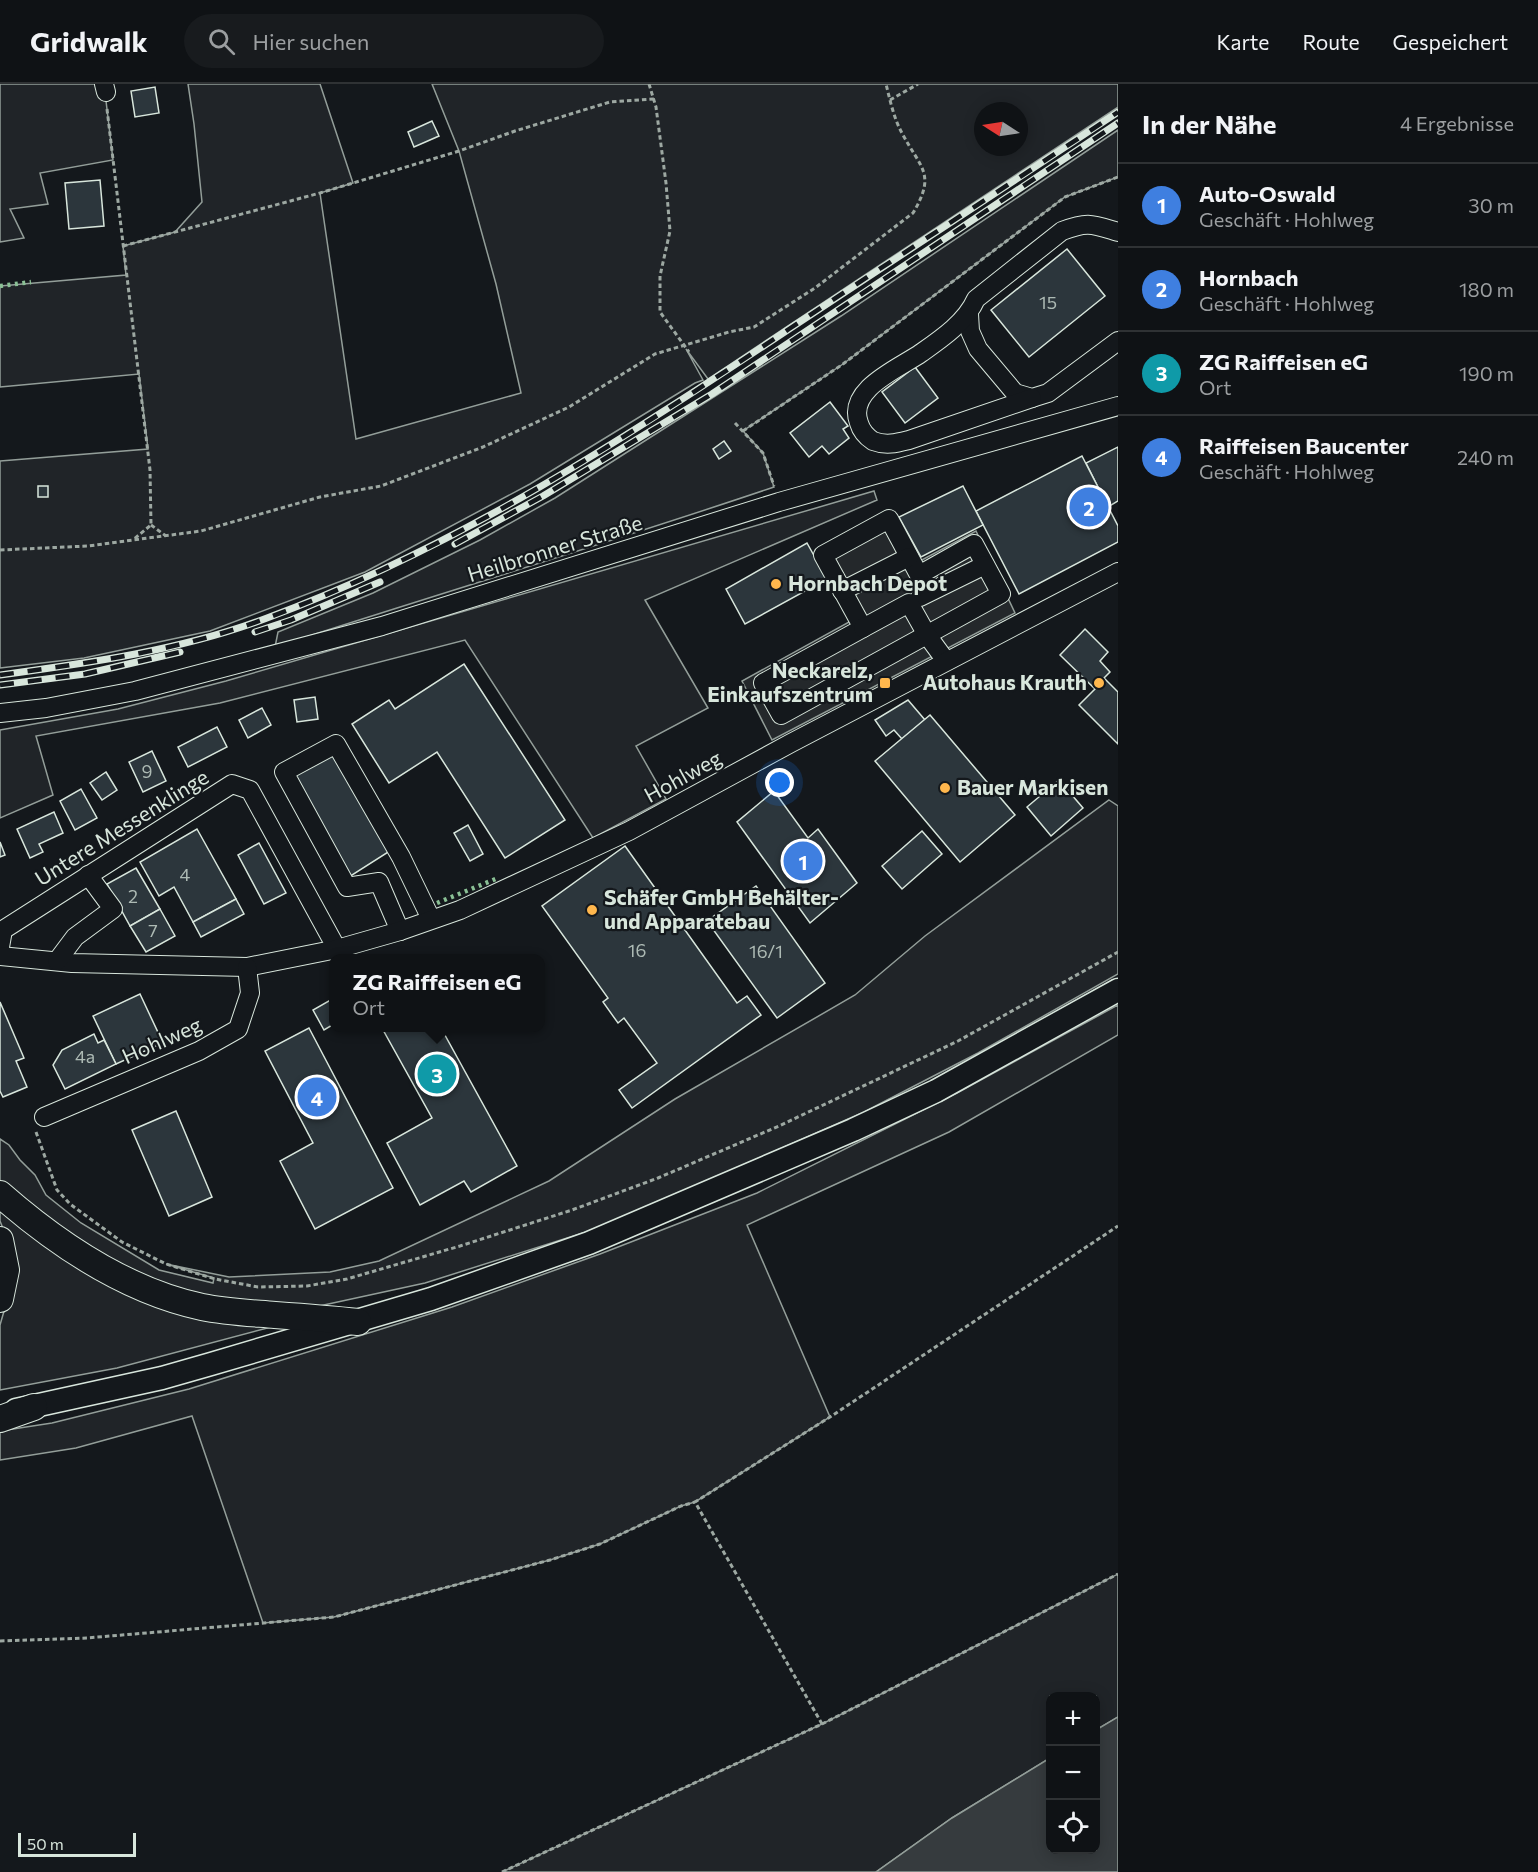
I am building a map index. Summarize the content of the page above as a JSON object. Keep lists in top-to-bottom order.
{
  "streets": {
    "street": ["Heilbronner Straße", "Hohlweg", "Untere Messenklinge"]
  },
  "crossings": [
    ["Hohlweg", "Untere Messenklinge"]
  ],
  "places": {
    "other": [
      "Hornbach Depot",
      "Autohaus Krauth",
      "Bauer Markisen",
      "Schäfer GmbH Behälter- und Apparatebau"
    ],
    "transit": ["Neckarelz, Einkaufszentrum"]
  },
  "house_numbers": [
    "15",
    "9",
    "4",
    "2",
    "7",
    "16",
    "16/1",
    "4a"
  ],
  "scale_bar": "50 m",
  "north": "left",
  "page": {
    "header": "Gridwalk",
    "search": "Hier suchen",
    "nav": ["Karte", "Route", "Gespeichert"],
    "heading": ["In der Nähe", "4 Ergebnisse"],
    "list": [
      {
        "mark": "1",
        "name": "Auto-Oswald",
        "note": "Geschäft · Hohlweg",
        "value": "30 m"
      },
      {
        "mark": "2",
        "name": "Hornbach",
        "note": "Geschäft · Hohlweg",
        "value": "180 m"
      },
      {
        "mark": "3",
        "name": "ZG Raiffeisen eG",
        "note": "Ort",
        "value": "190 m"
      },
      {
        "mark": "4",
        "name": "Raiffeisen Baucenter",
        "note": "Geschäft · Hohlweg",
        "value": "240 m"
      }
    ],
    "pins": [
      "2",
      "1",
      "3",
      "4"
    ],
    "popup": ["ZG Raiffeisen eG", "Ort"],
    "map_buttons": ["+", "−"],
    "scale": "50 m"
  }
}
